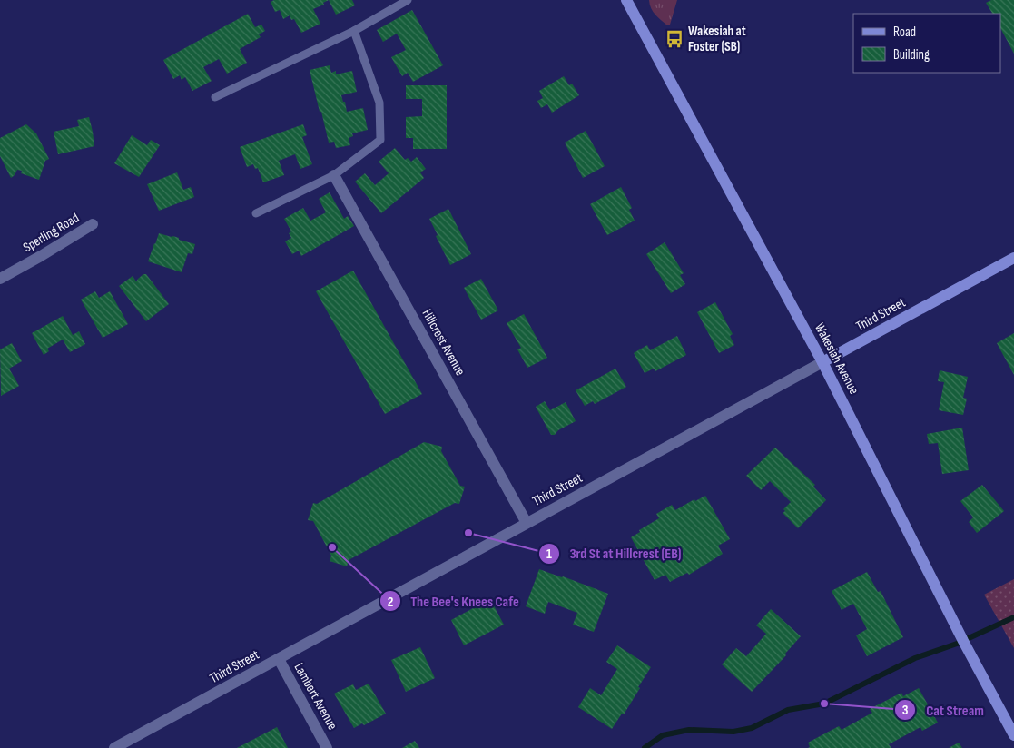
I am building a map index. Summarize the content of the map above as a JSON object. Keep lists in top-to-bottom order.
{
  "streets": {
    "main road": ["Third Street", "Wakesiah Avenue"],
    "street": ["Sperling Road", "Hillcrest Avenue", "Lambert Avenue"]
  },
  "crossings": [
    ["Third Street", "Hillcrest Avenue"],
    ["Third Street", "Wakesiah Avenue"],
    ["Third Street", "Lambert Avenue"]
  ],
  "places": {
    "bus stop": ["Wakesiah at Foster (SB)"],
    "other": ["3rd St at Hillcrest (EB)", "The Bee's Knees Cafe", "Cat Stream"]
  },
  "legend": ["Road", "Building"]
}
